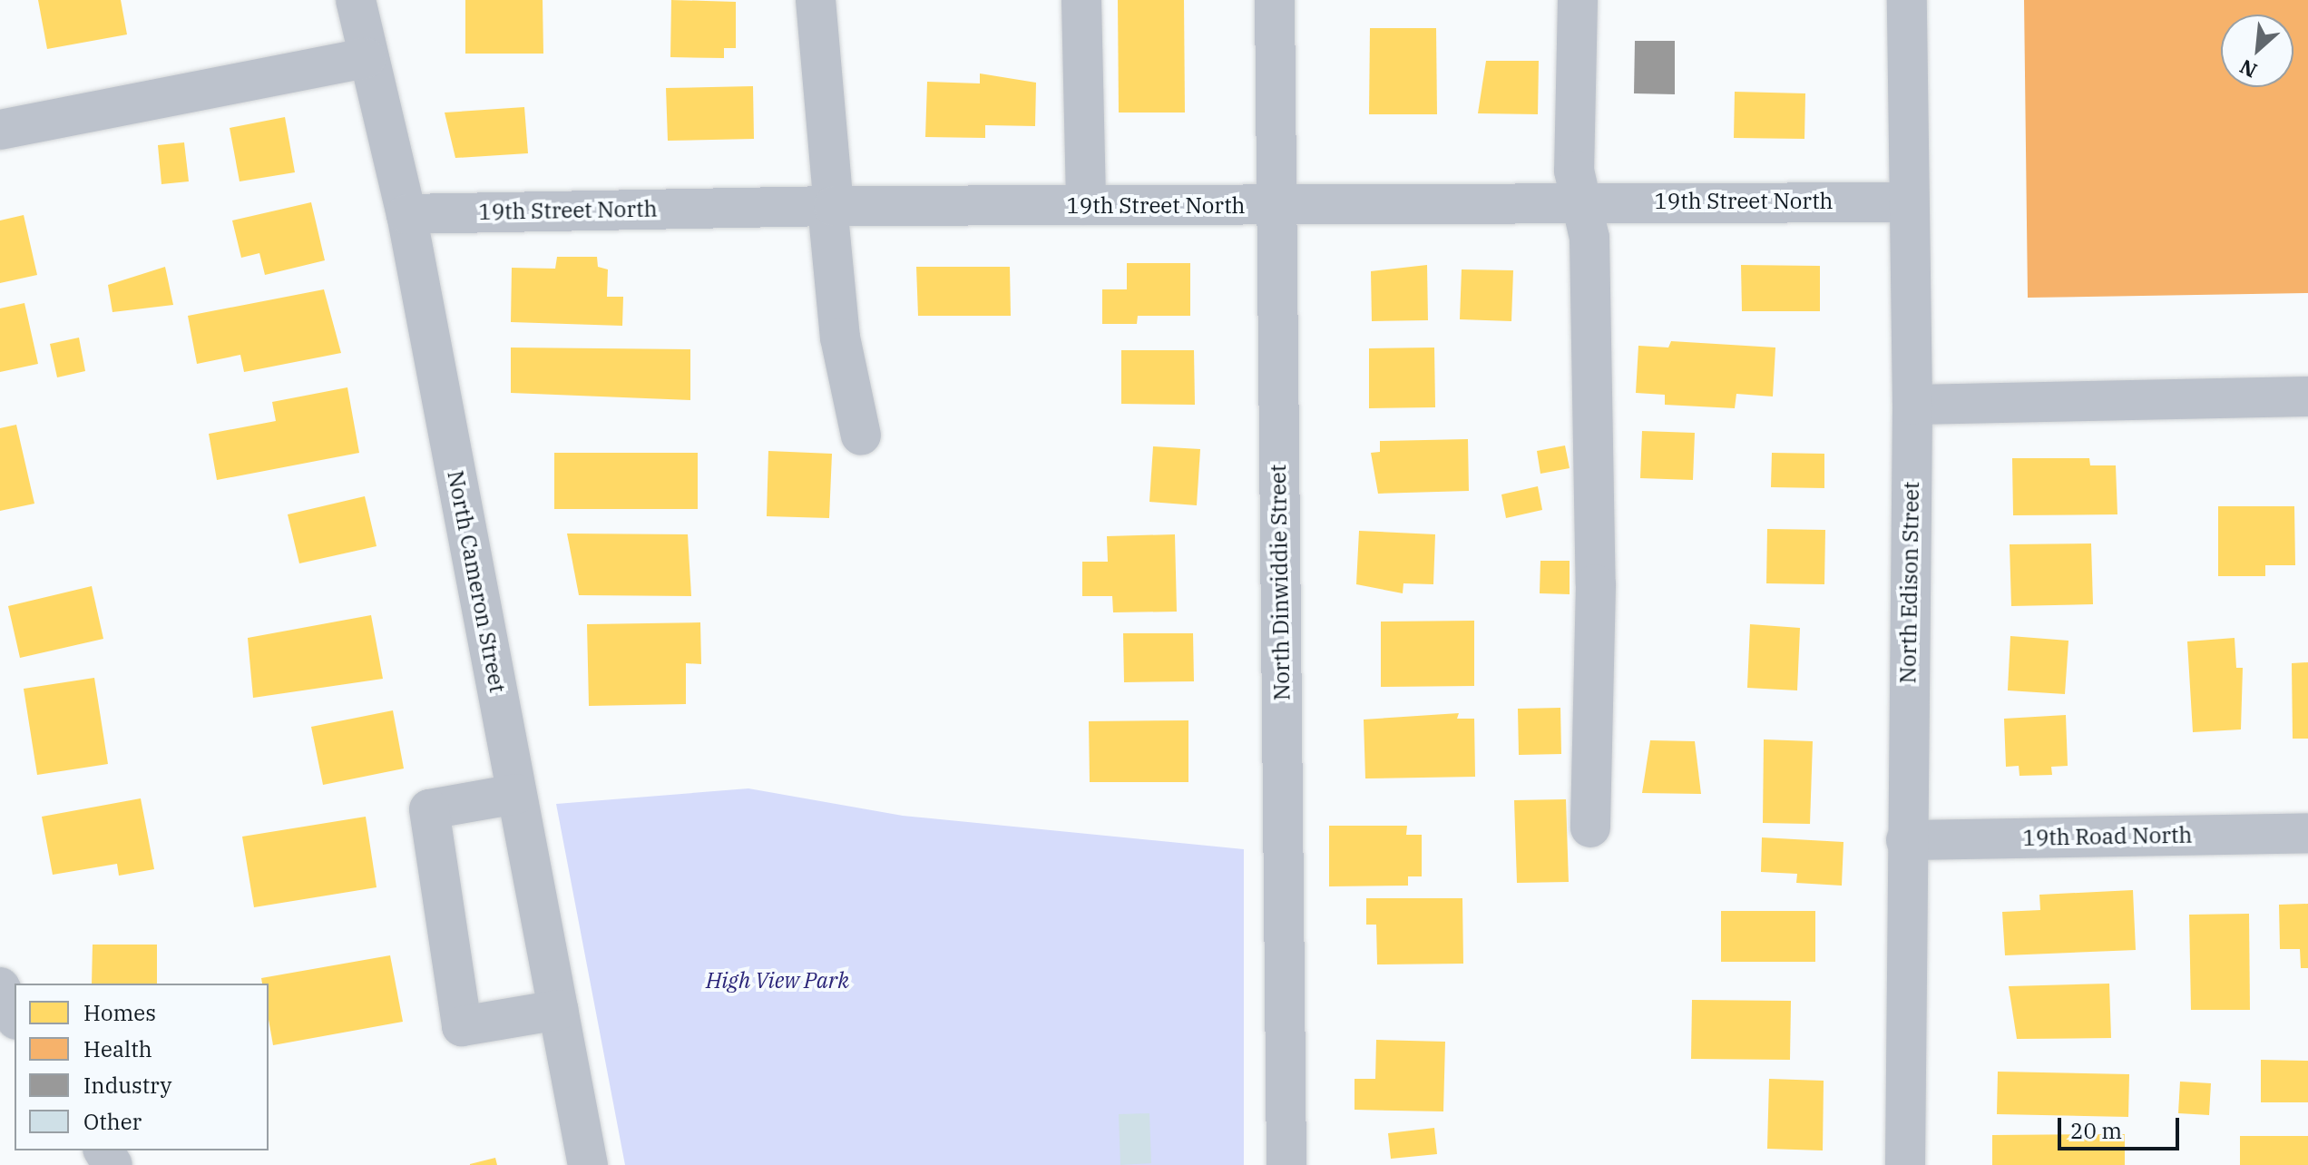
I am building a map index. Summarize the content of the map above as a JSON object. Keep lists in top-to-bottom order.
{
  "streets": {
    "street": [
      "19th Street North",
      "North Cameron Street",
      "North Dinwiddie Street",
      "North Edison Street",
      "19th Road North"
    ]
  },
  "crossings": [
    ["19th Street North", "North Cameron Street"],
    ["19th Street North", "North Dinwiddie Street"],
    ["19th Street North", "North Edison Street"],
    ["North Edison Street", "19th Road North"]
  ],
  "parks": ["High View Park"],
  "legend": [
    "Homes",
    "Health",
    "Industry",
    "Other"
  ],
  "scale_bar": "20 m",
  "north": "bottom left"
}
